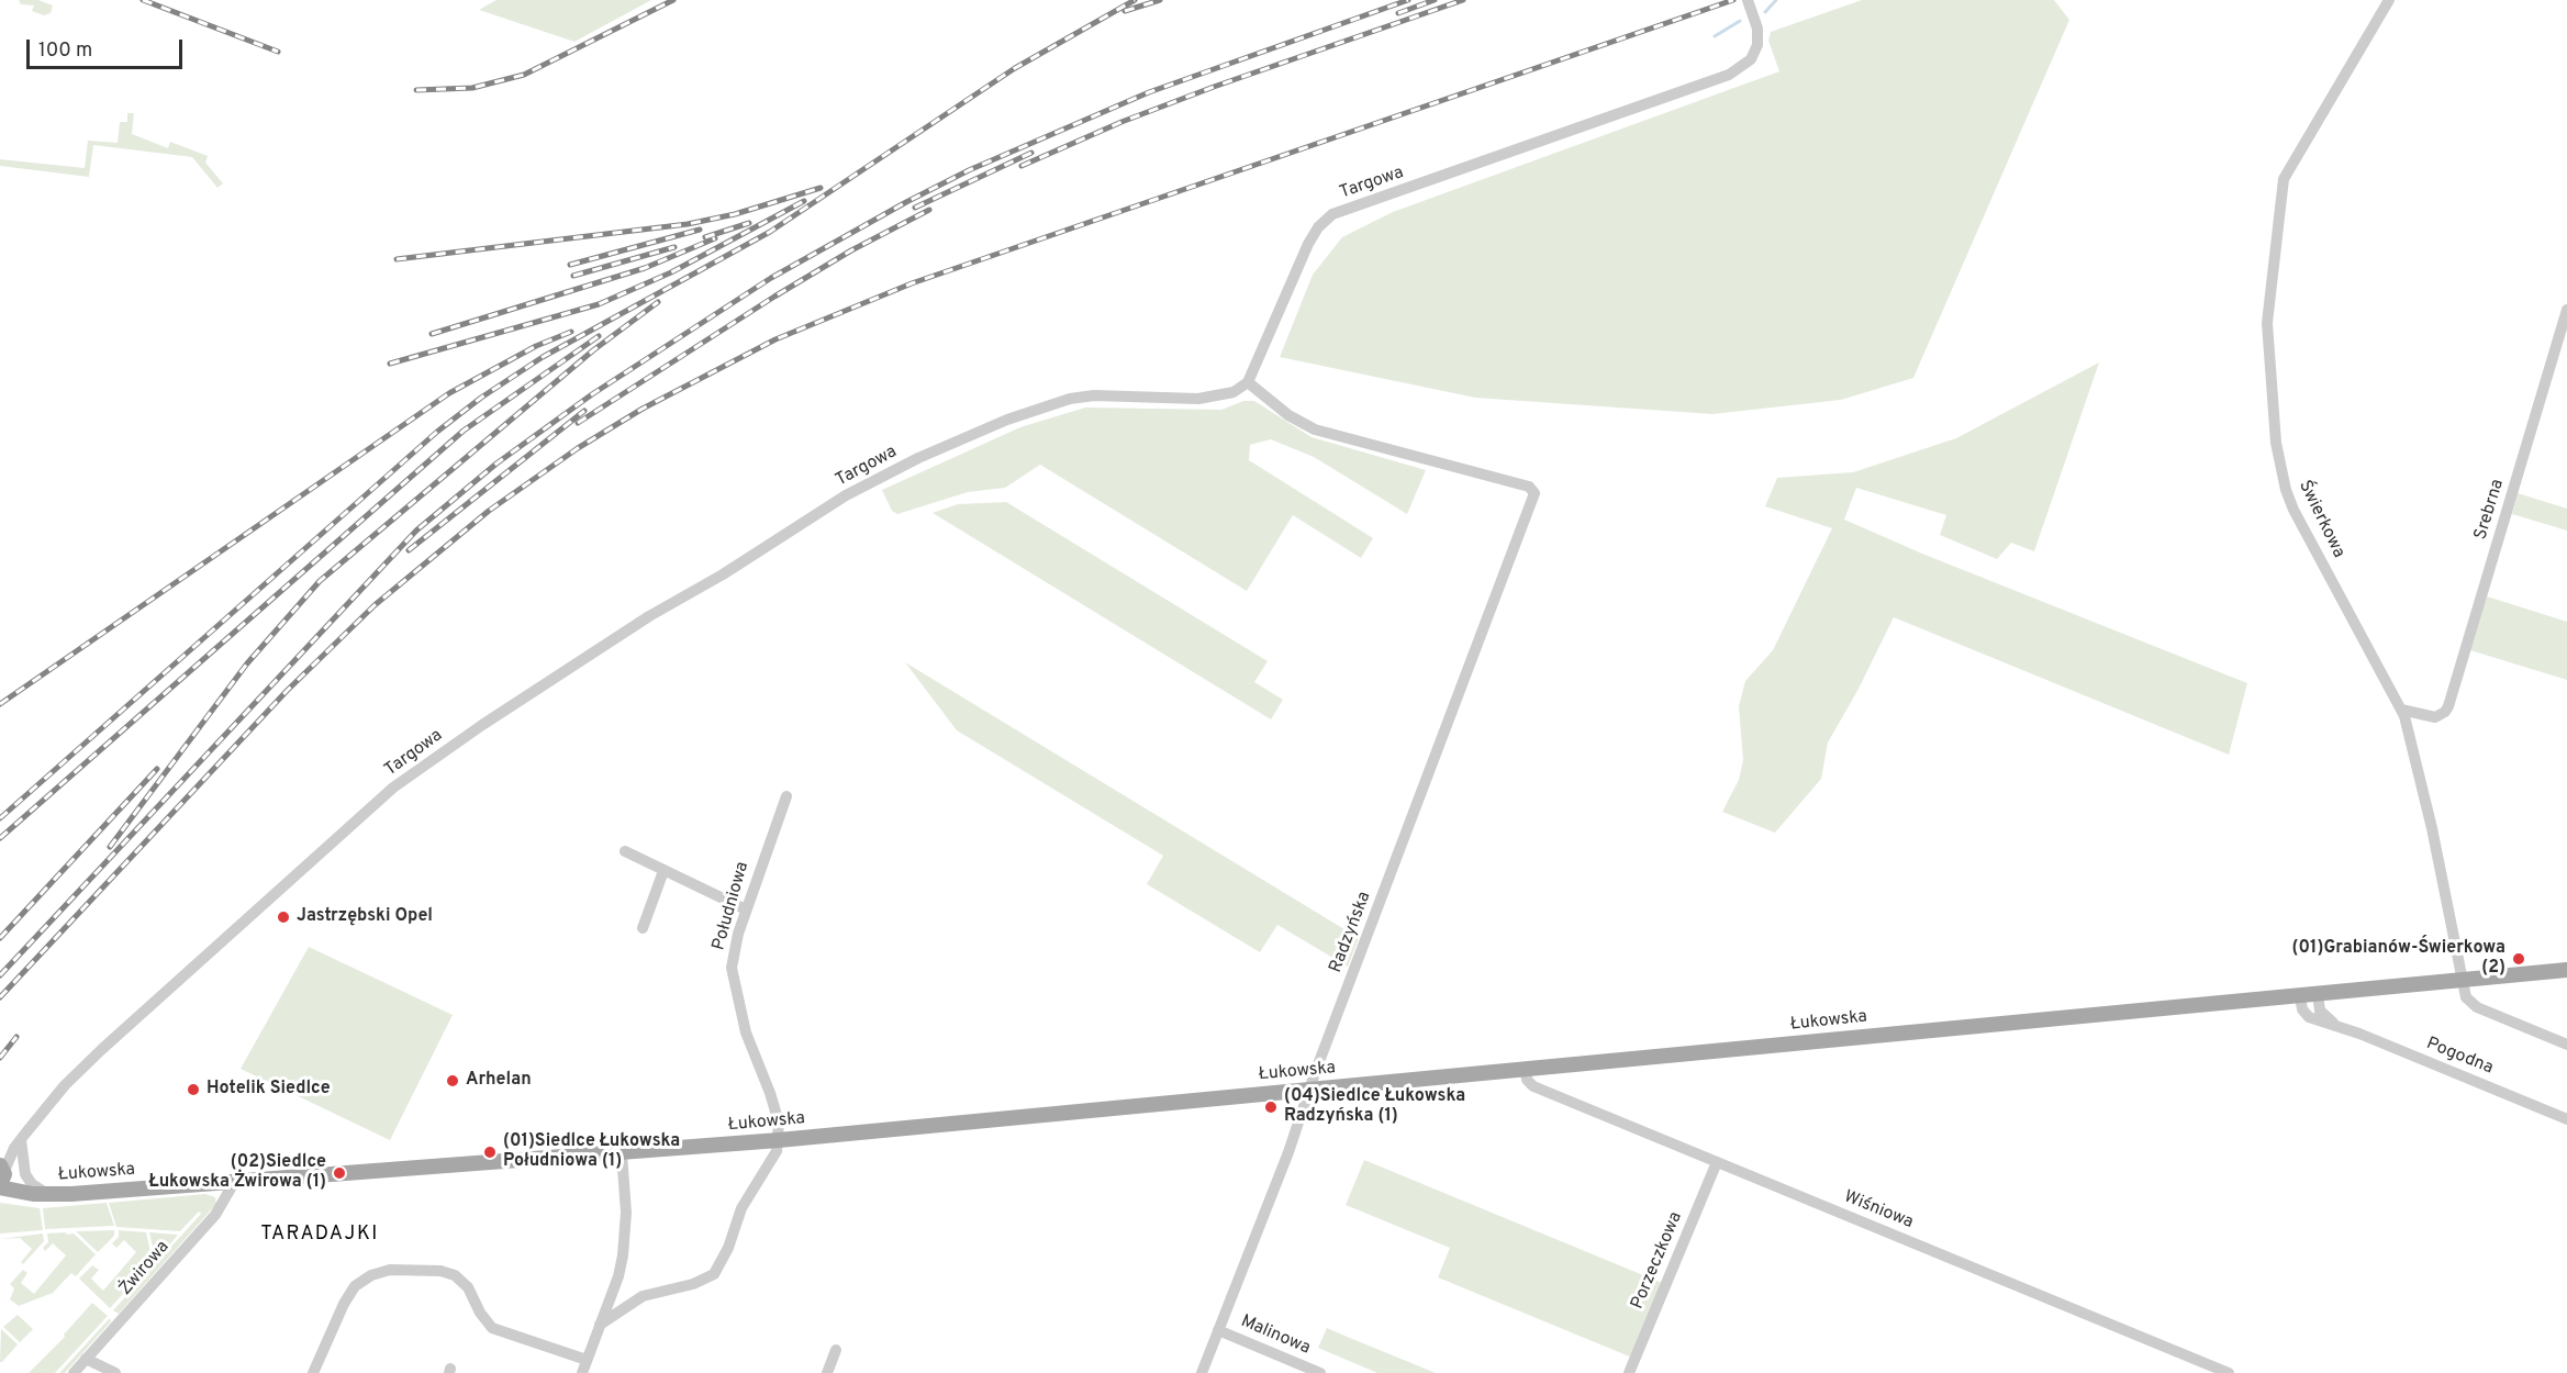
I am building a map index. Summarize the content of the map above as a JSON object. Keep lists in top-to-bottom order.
{
  "streets": {
    "main road": ["Łukowska"],
    "street": [
      "Targowa",
      "Srebrna",
      "Świerkowa",
      "Południowa",
      "Radzyńska",
      "Pogodna",
      "Wiśniowa",
      "Porzeczkowa",
      "Żwirowa",
      "Malinowa"
    ]
  },
  "crossings": [
    ["Targowa", "Radzyńska"],
    ["Targowa", "Łukowska"],
    ["Srebrna", "Świerkowa"],
    ["Świerkowa", "Łukowska"],
    ["Południowa", "Łukowska"],
    ["Radzyńska", "Łukowska"],
    ["Radzyńska", "Malinowa"],
    ["Łukowska", "Pogodna"],
    ["Łukowska", "Wiśniowa"],
    ["Łukowska", "Żwirowa"],
    ["Wiśniowa", "Porzeczkowa"]
  ],
  "districts": ["TARADAJKI"],
  "places": [
    "Jastrzębski Opel",
    "(01)Grabianów-Świerkowa (2)",
    "Arhelan",
    "Hotelik Siedlce",
    "(04)Siedlce Łukowska Radzyńska (1)",
    "(01)Siedlce Łukowska Południowa (1)",
    "(02)Siedlce Łukowska Żwirowa (1)"
  ],
  "scale_bar": "100 m"
}
